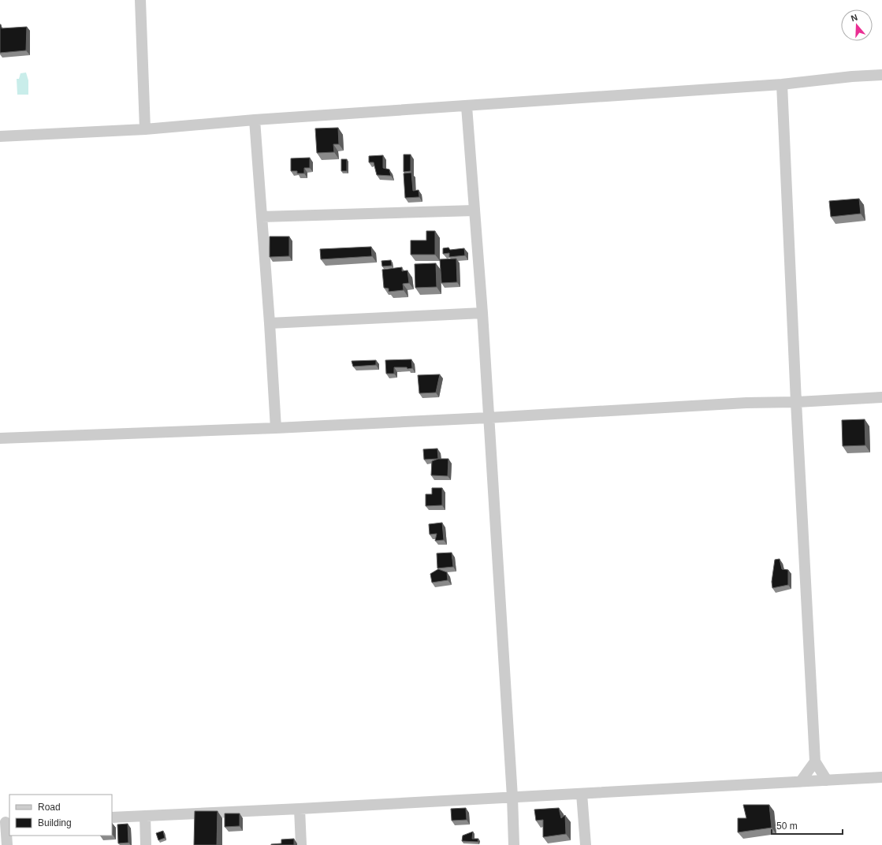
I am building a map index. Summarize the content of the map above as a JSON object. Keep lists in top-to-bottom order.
{
  "legend": ["Road", "Building"],
  "scale_bar": "50 m",
  "north": "top"
}
